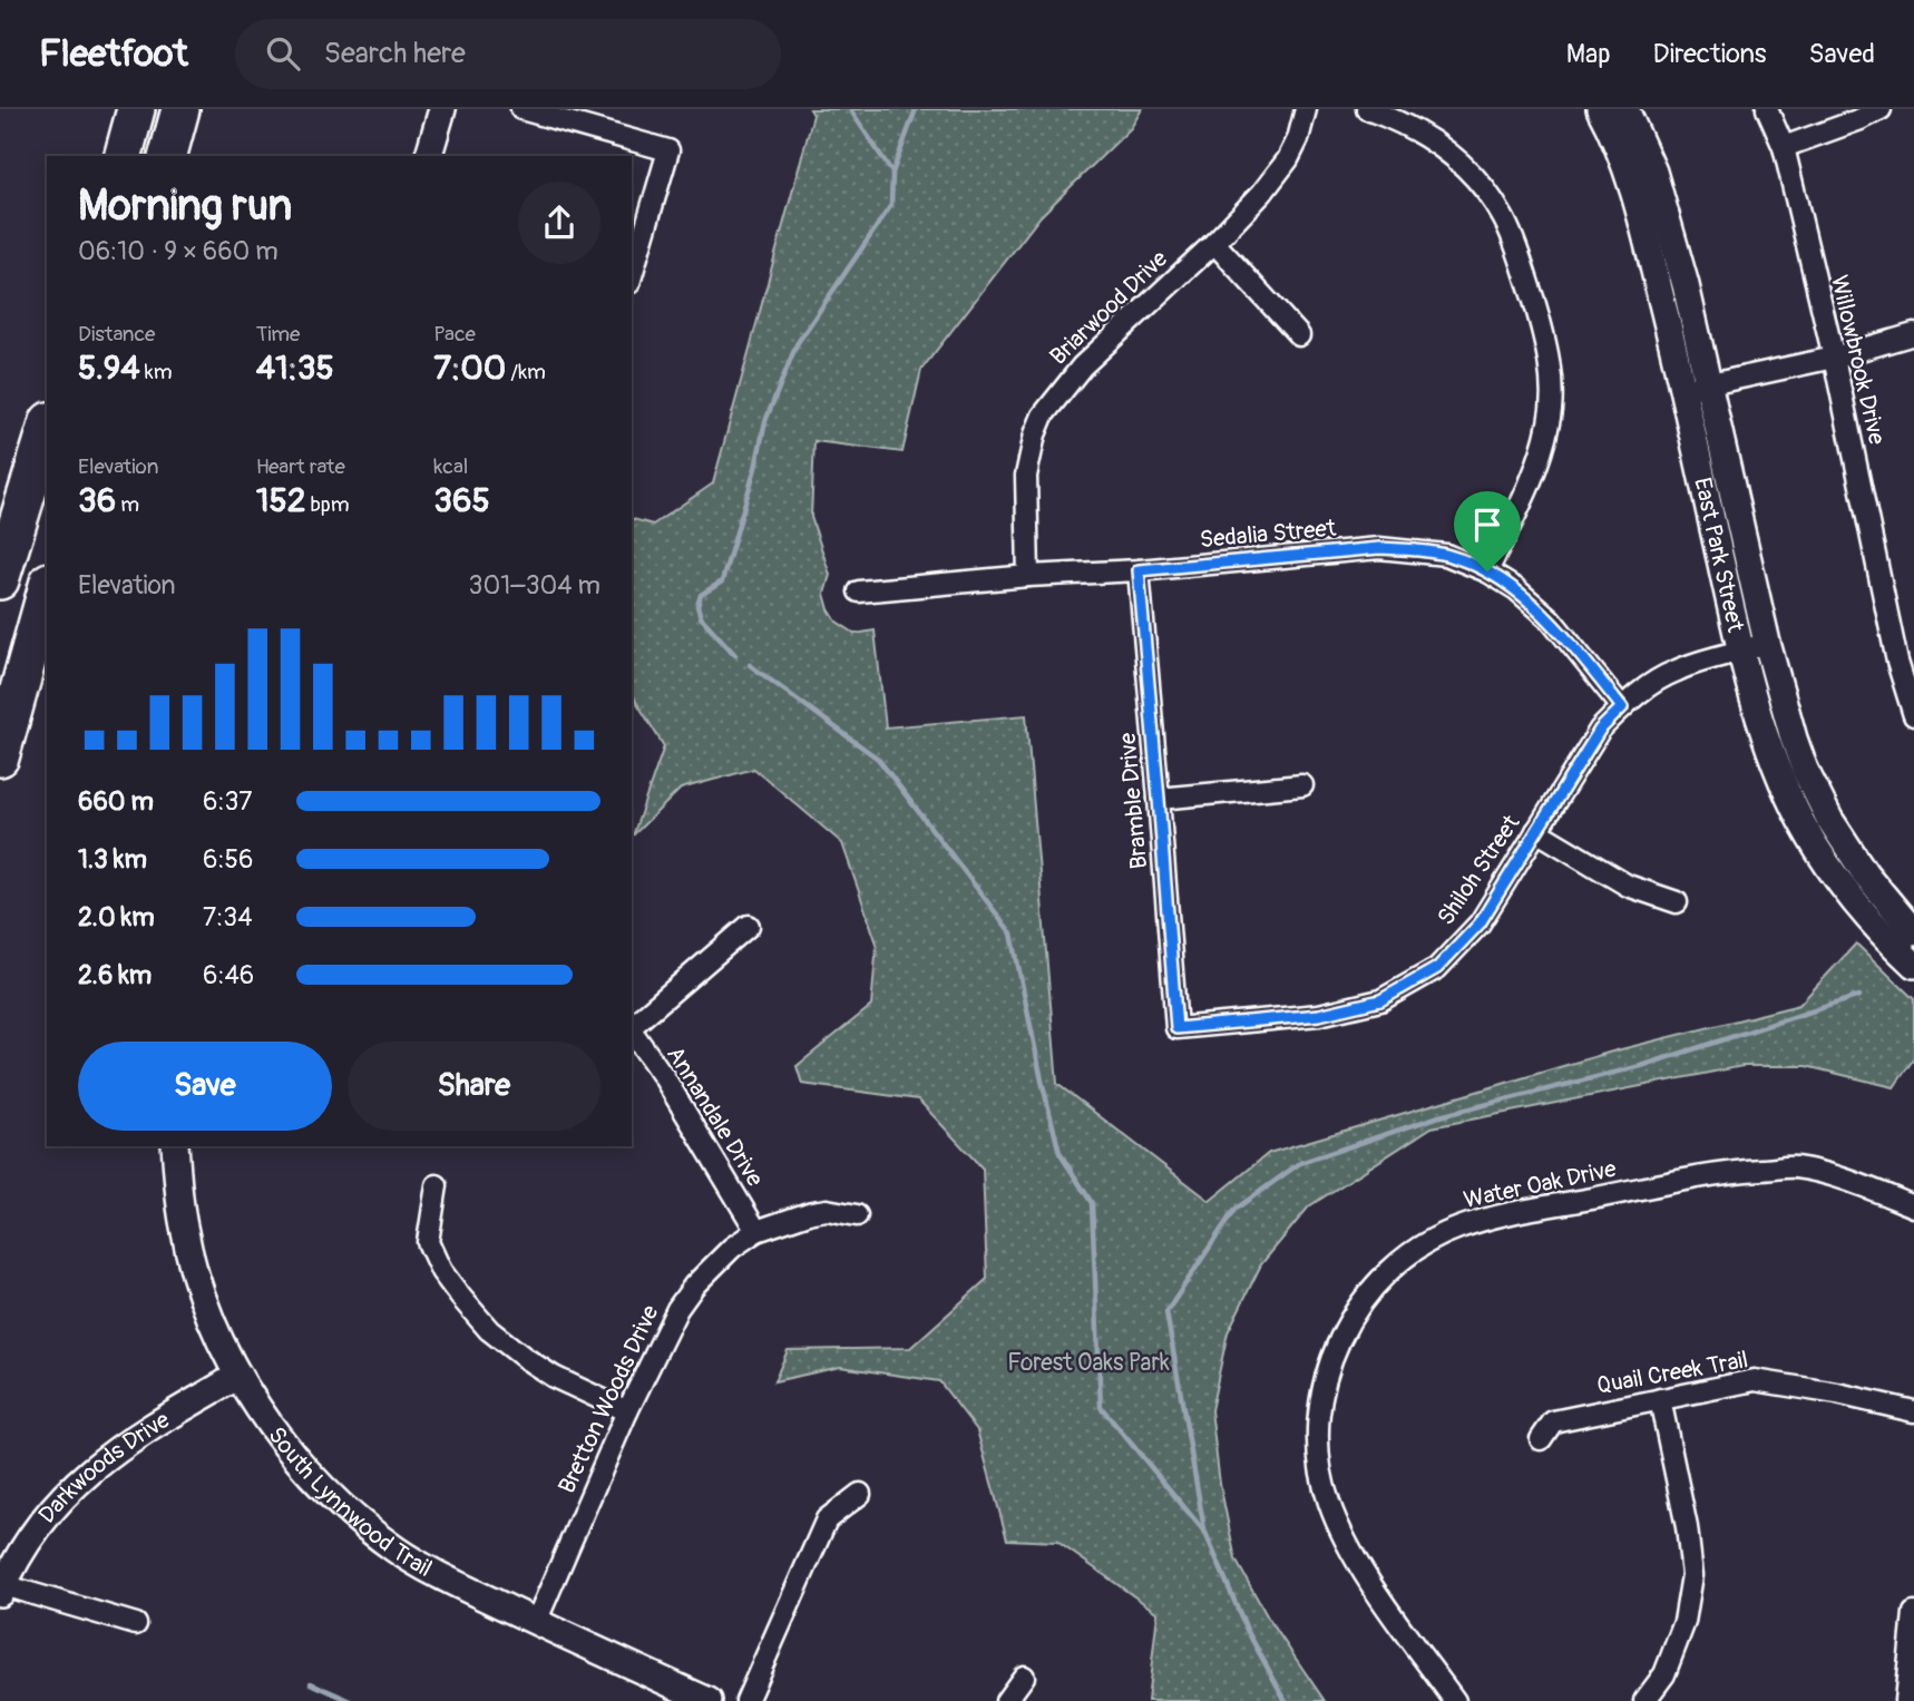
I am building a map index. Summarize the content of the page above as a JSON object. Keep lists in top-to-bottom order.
{
  "streets": {
    "street": [
      "Briarwood Drive",
      "Willowbrook Drive",
      "Sedalia Street",
      "East Park Street",
      "Bramble Drive",
      "Shiloh Street",
      "Annandale Drive",
      "Water Oak Drive",
      "Quail Creek Trail",
      "Bretton Woods Drive",
      "Darkwoods Drive",
      "South Lynnwood Trail"
    ]
  },
  "crossings": [
    ["Briarwood Drive", "Sedalia Street"],
    ["Sedalia Street", "Bramble Drive"],
    ["Sedalia Street", "Shiloh Street"],
    ["East Park Street", "Shiloh Street"],
    ["Bramble Drive", "Shiloh Street"],
    ["Annandale Drive", "Bretton Woods Drive"],
    ["Bretton Woods Drive", "South Lynnwood Trail"],
    ["Darkwoods Drive", "South Lynnwood Trail"]
  ],
  "parks": ["Forest Oaks Park"],
  "page": {
    "header": "Fleetfoot",
    "search": "Search here",
    "nav": ["Map", "Directions", "Saved"],
    "heading": ["Morning run", "06:10 · 9 × 660 m"],
    "stats": [
      ["Distance", "5.94 km"],
      ["Time", "41:35"],
      ["Pace", "7:00 /km"],
      ["Elevation", "36 m"],
      ["Heart rate", "152 bpm"],
      ["kcal", "365"]
    ],
    "chart": ["Elevation", "301–304 m"],
    "list": [
      {
        "name": "660 m",
        "note": "6:37"
      },
      {
        "name": "1.3 km",
        "note": "6:56"
      },
      {
        "name": "2.0 km",
        "note": "7:34"
      },
      {
        "name": "2.6 km",
        "note": "6:46"
      }
    ],
    "buttons": ["Save", "Share"]
  }
}
